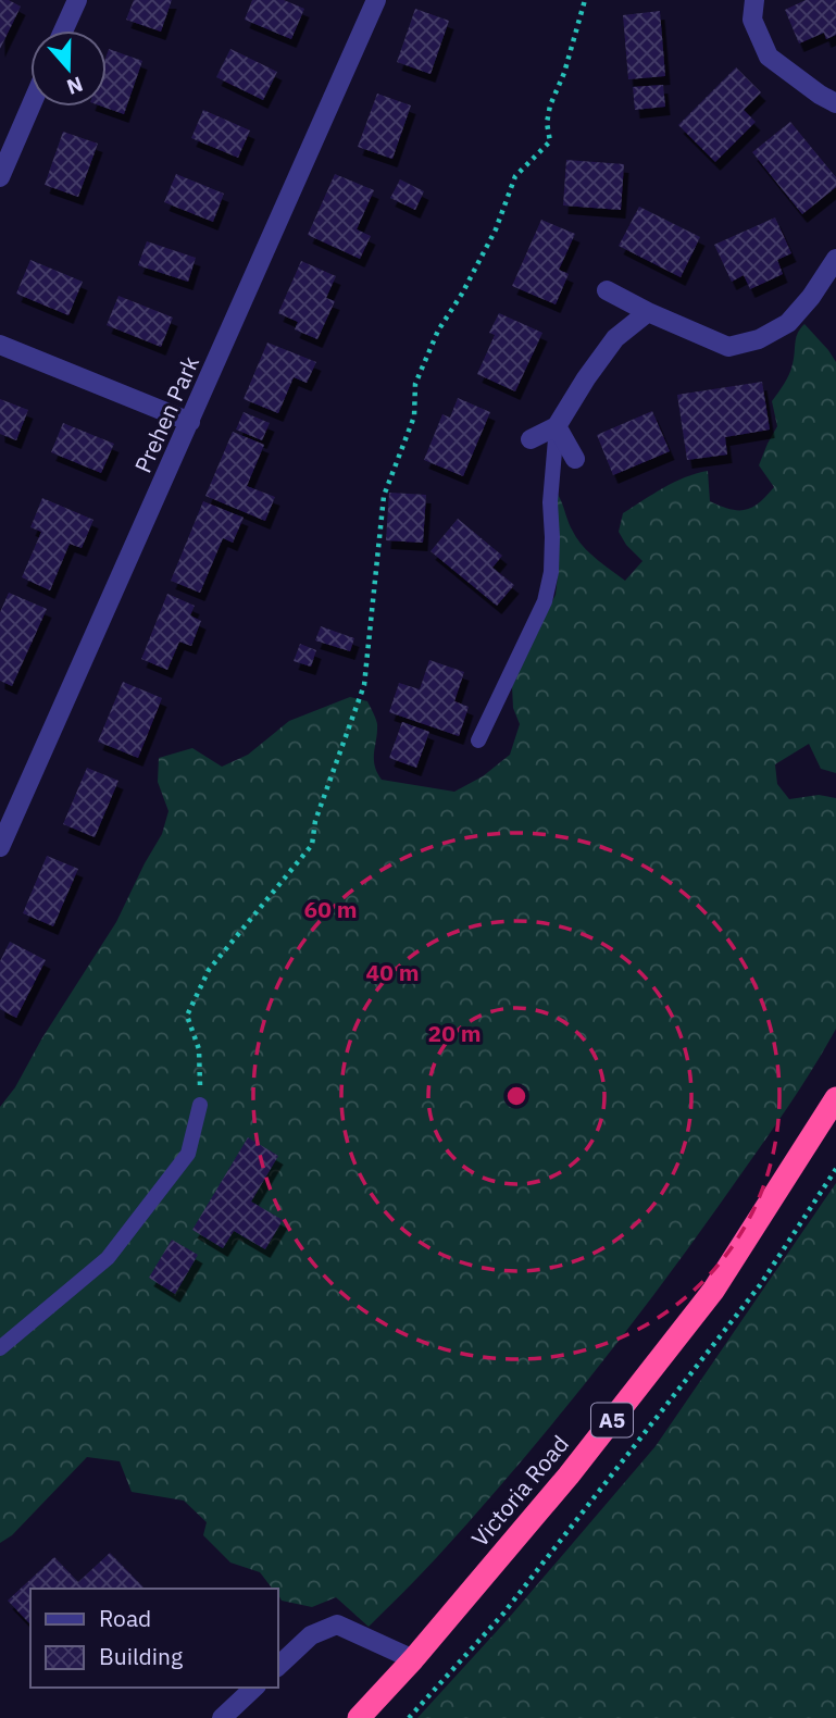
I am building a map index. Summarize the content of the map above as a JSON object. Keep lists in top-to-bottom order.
{
  "streets": {
    "highway": ["A5", "Victoria Road"],
    "street": ["Prehen Park"]
  },
  "legend": ["Road", "Building"],
  "north": "bottom",
  "rings": ["60 m", "40 m", "20 m"]
}
